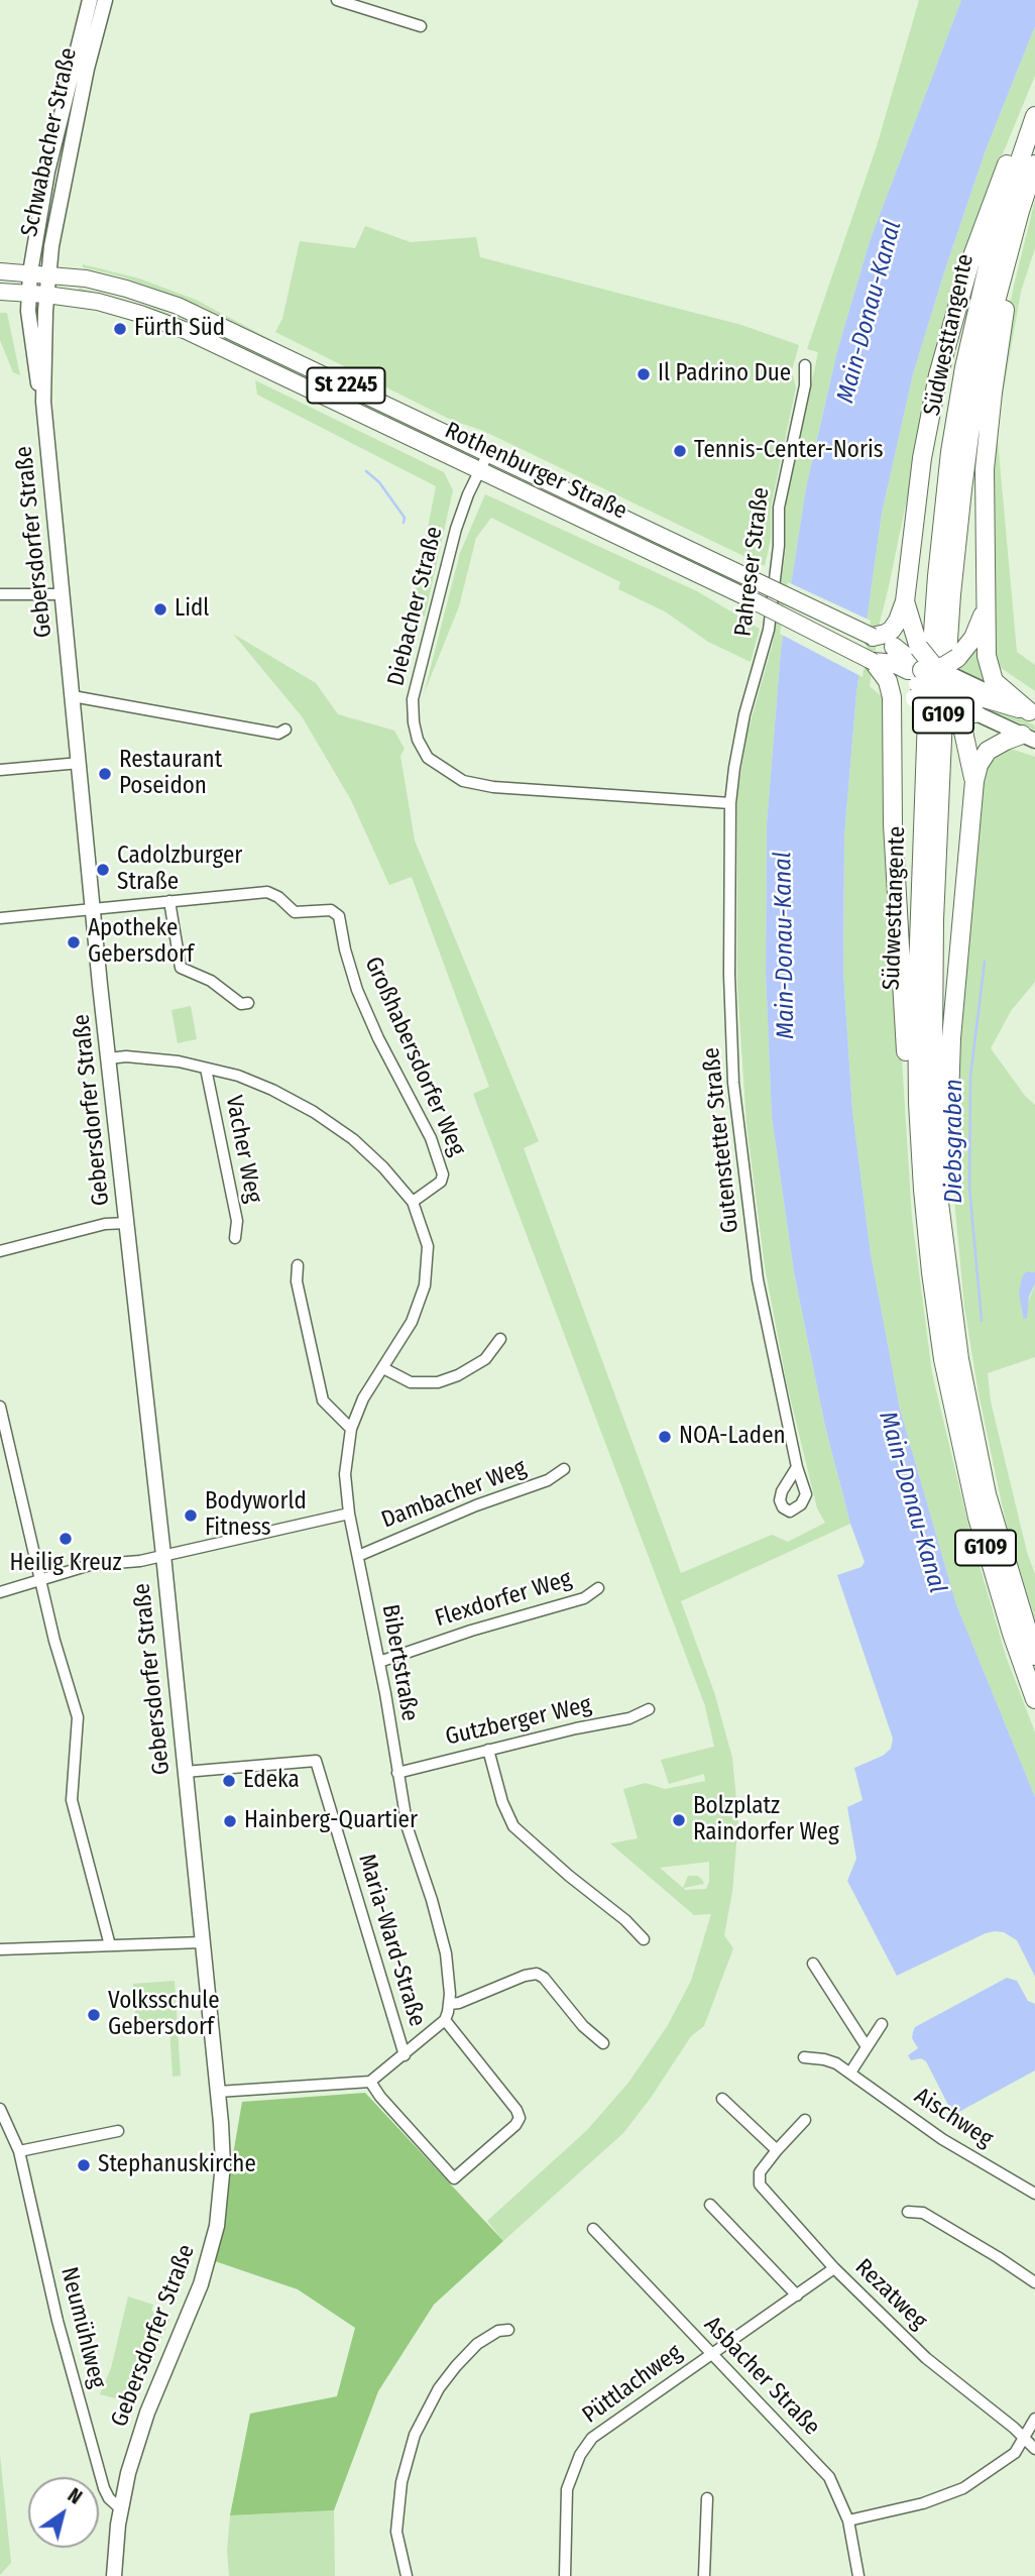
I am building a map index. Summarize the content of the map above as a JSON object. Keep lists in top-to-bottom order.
{
  "streets": {
    "highway": ["Südwesttangente", "G109"],
    "main road": [
      "Schwabacher Straße",
      "St 2245",
      "Rothenburger Straße",
      "Gebersdorfer Straße"
    ],
    "street": [
      "Pahreser Straße",
      "Diebacher Straße",
      "Großhabersdorfer Weg",
      "Gutenstetter Straße",
      "Vacher Weg",
      "Dambacher Weg",
      "Flexdorfer Weg",
      "Bibertstraße",
      "Gutzberger Weg",
      "Maria-Ward-Straße",
      "Aischweg",
      "Rezatweg",
      "Neumühlweg",
      "Asbacher Straße",
      "Püttlachweg"
    ]
  },
  "crossings": [
    ["Schwabacher Straße", "Rothenburger Straße"],
    ["Schwabacher Straße", "Gebersdorfer Straße"],
    ["Rothenburger Straße", "Gebersdorfer Straße"],
    ["Rothenburger Straße", "Diebacher Straße"],
    ["Gebersdorfer Straße", "Großhabersdorfer Weg"],
    ["Gebersdorfer Straße", "Maria-Ward-Straße"],
    ["Gebersdorfer Straße", "Neumühlweg"],
    ["Pahreser Straße", "Diebacher Straße"],
    ["Pahreser Straße", "Gutenstetter Straße"],
    ["Diebacher Straße", "Gutenstetter Straße"],
    ["Großhabersdorfer Weg", "Bibertstraße"],
    ["Dambacher Weg", "Bibertstraße"],
    ["Flexdorfer Weg", "Bibertstraße"],
    ["Bibertstraße", "Gutzberger Weg"],
    ["Rezatweg", "Püttlachweg"],
    ["Asbacher Straße", "Püttlachweg"]
  ],
  "water": ["Main-Donau-Kanal", "Diebsgraben"],
  "places": [
    "Fürth Süd",
    "Il Padrino Due",
    "Tennis-Center-Noris",
    "Lidl",
    "Restaurant Poseidon",
    "Cadolzburger Straße",
    "Apotheke Gebersdorf",
    "NOA-Laden",
    "Bodyworld Fitness",
    "Heilig Kreuz",
    "Edeka",
    "Bolzplatz Raindorfer Weg",
    "Hainberg-Quartier",
    "Volksschule Gebersdorf",
    "Stephanuskirche"
  ],
  "north": "top right"
}
